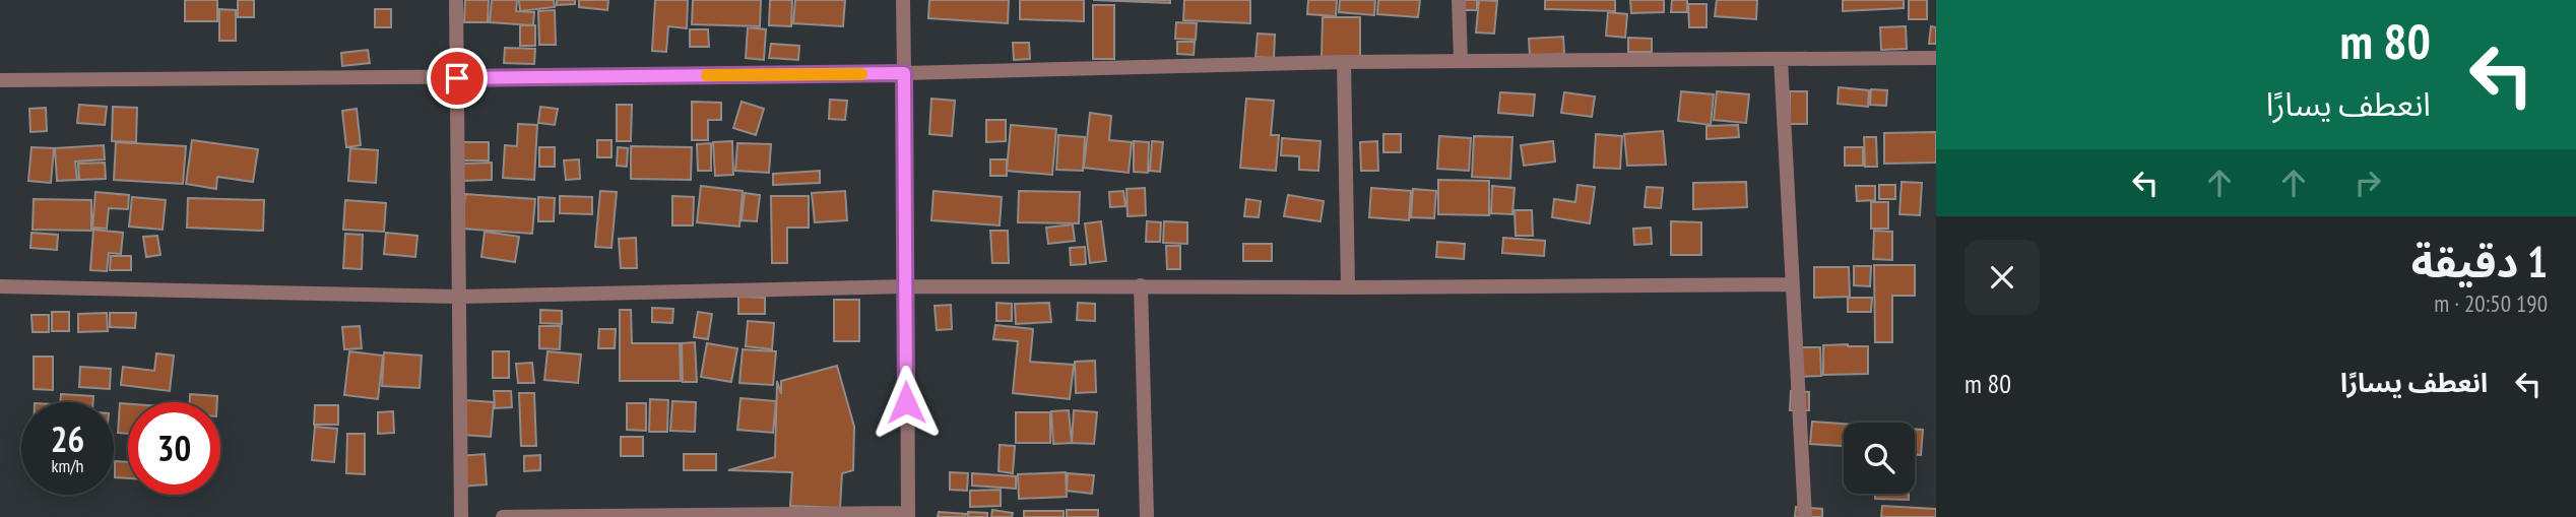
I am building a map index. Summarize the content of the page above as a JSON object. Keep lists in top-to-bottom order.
{
  "page": {
    "turn": ["80 m", "انعطف يسارًا"],
    "heading": ["1 دقيقة", "190 m · 20:50"],
    "list": [
      {
        "name": "انعطف يسارًا",
        "value": "80 m"
      }
    ],
    "speed": "26 km/h",
    "limit": "30"
  }
}
